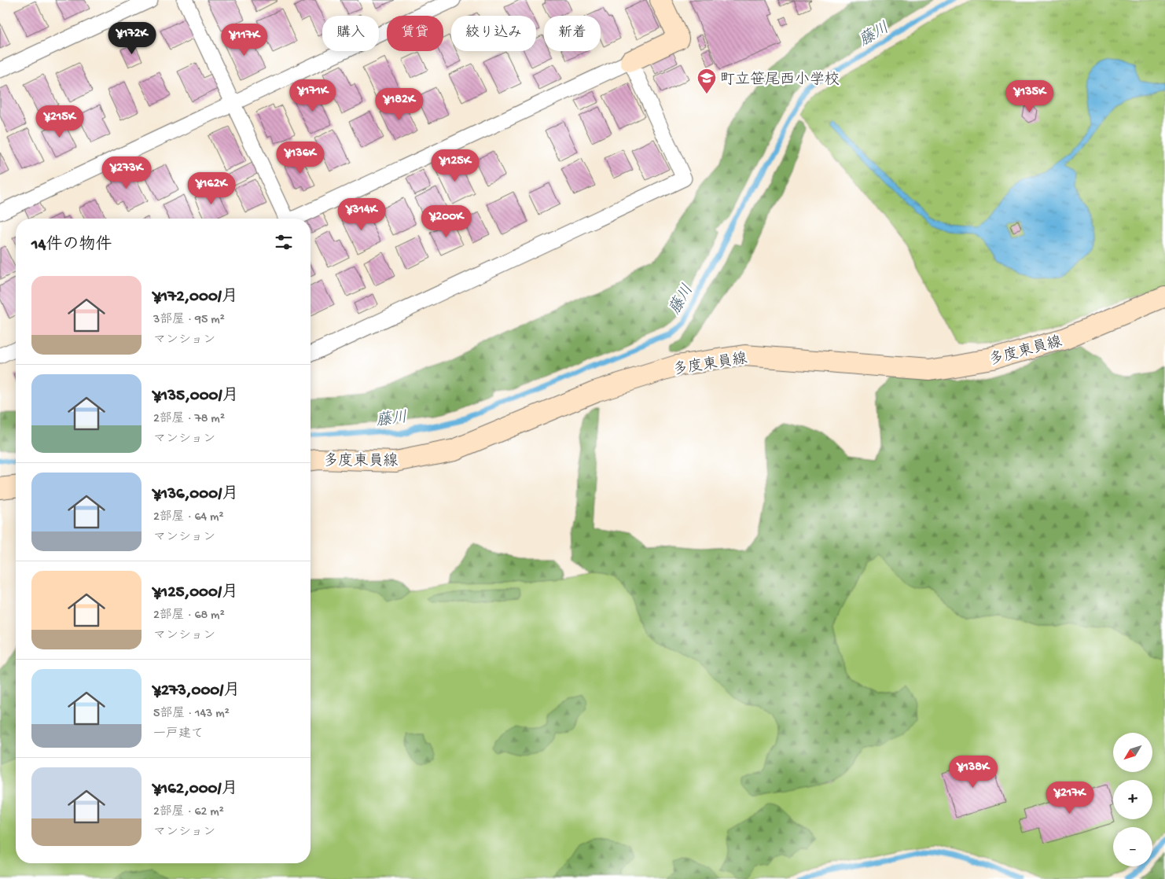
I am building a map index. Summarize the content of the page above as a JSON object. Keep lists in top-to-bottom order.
{
  "streets": {
    "main road": ["多度東員線"]
  },
  "water": ["藤川"],
  "places": {
    "school or university": ["町立笹尾西小学校"]
  },
  "north": "bottom left",
  "page": {
    "chip": [
      "購入",
      "賃貸",
      "絞り込み",
      "新着"
    ],
    "price": [
      "¥172K",
      "¥117K",
      "¥171K",
      "¥135K",
      "¥182K",
      "¥215K",
      "¥136K",
      "¥125K",
      "¥273K",
      "¥162K",
      "¥314K",
      "¥200K",
      "¥138K",
      "¥217K"
    ],
    "heading": "14件の物件",
    "list": [
      {
        "name": "¥172,000/月",
        "note": "3部屋 · 95 m² · マンション"
      },
      {
        "name": "¥135,000/月",
        "note": "2部屋 · 78 m² · マンション"
      },
      {
        "name": "¥136,000/月",
        "note": "2部屋 · 64 m² · マンション"
      },
      {
        "name": "¥125,000/月",
        "note": "2部屋 · 68 m² · マンション"
      },
      {
        "name": "¥273,000/月",
        "note": "5部屋 · 143 m² · 一戸建て"
      },
      {
        "name": "¥162,000/月",
        "note": "2部屋 · 62 m² · マンション"
      }
    ],
    "map_buttons": ["+", "−"]
  }
}
